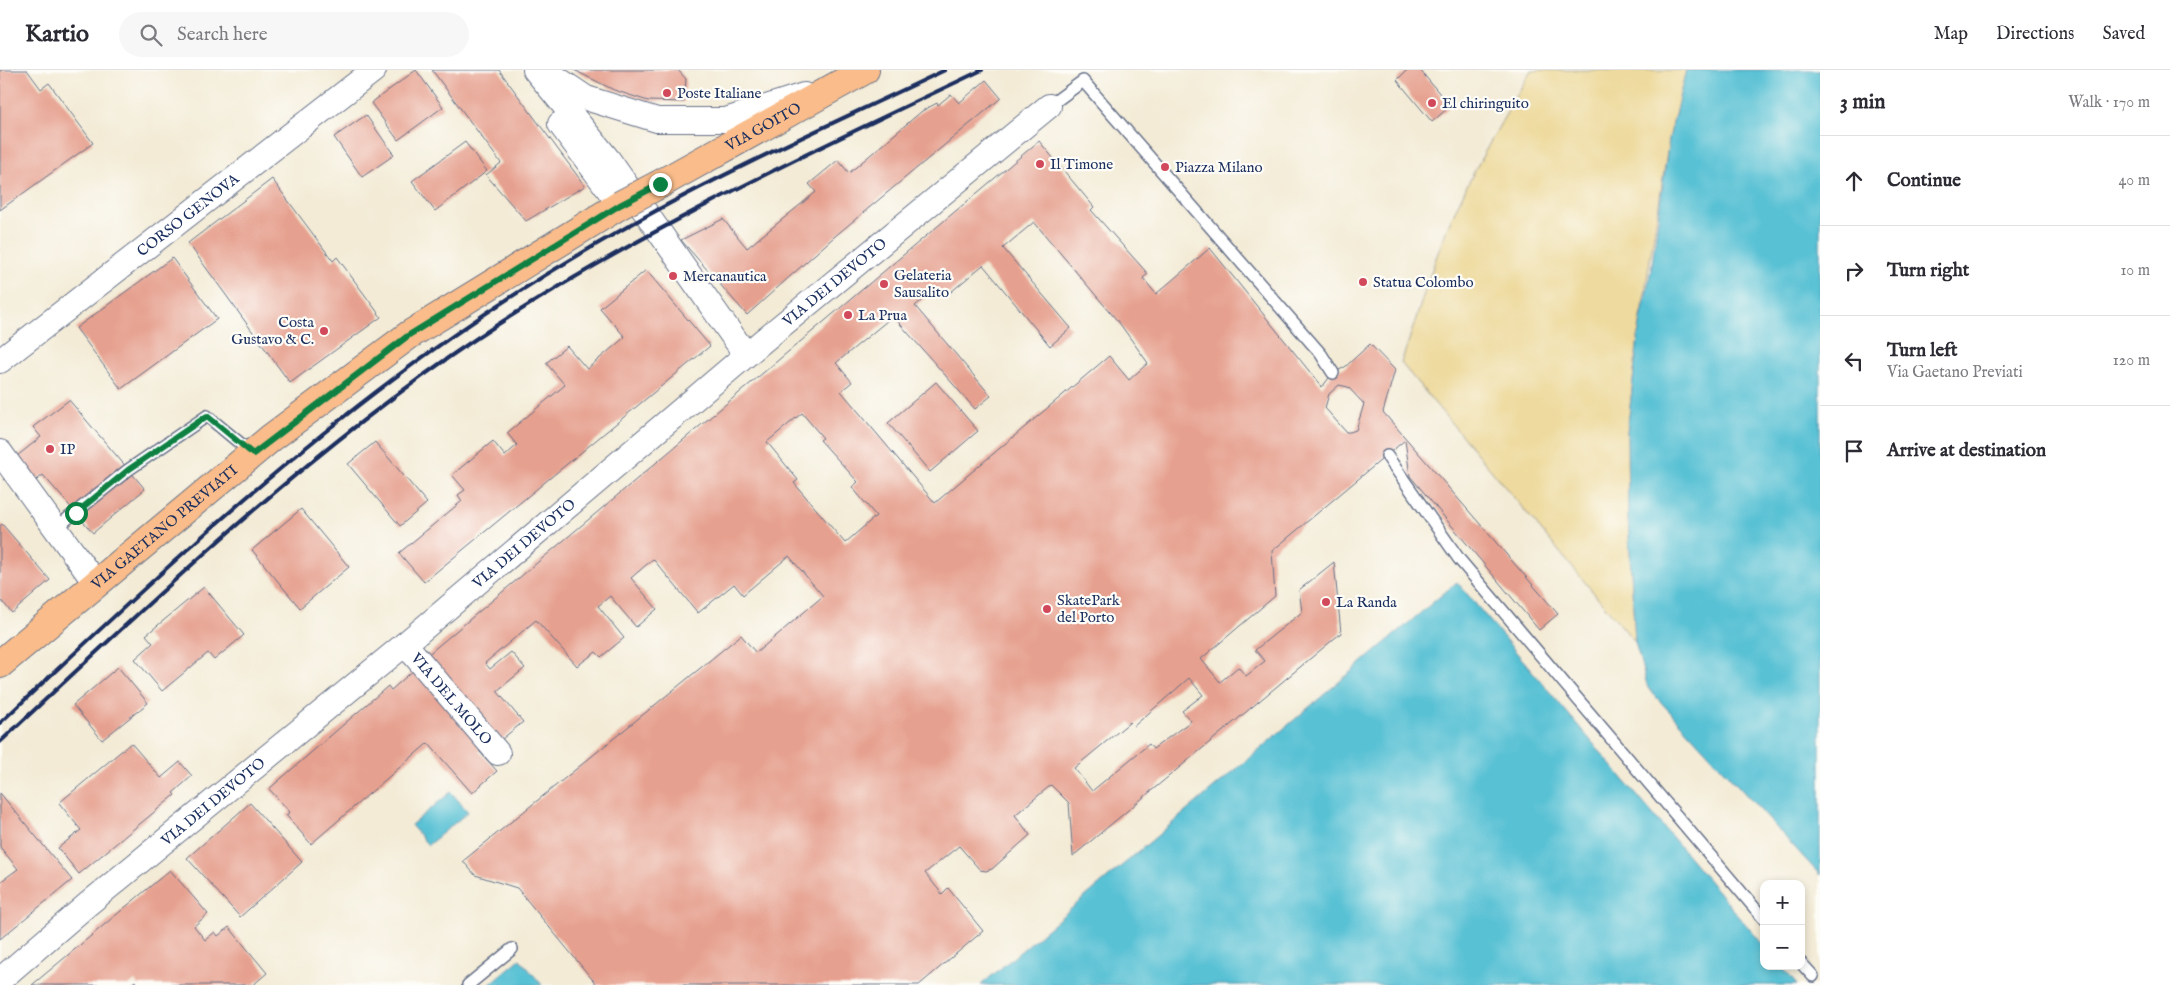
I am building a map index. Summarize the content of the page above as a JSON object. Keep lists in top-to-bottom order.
{
  "streets": {
    "main road": ["VIA GOITO", "VIA GAETANO PREVIATI"],
    "street": ["CORSO GENOVA", "VIA DEI DEVOTO", "VIA DEL MOLO"]
  },
  "crossings": [
    ["VIA GOITO", "VIA GAETANO PREVIATI"],
    ["VIA DEI DEVOTO", "VIA DEL MOLO"]
  ],
  "places": [
    "Poste Italiane",
    "El chiringuito",
    "Il Timone",
    "Piazza Milano",
    "Mercanautica",
    "Statua Colombo",
    "Gelateria Sausalito",
    "La Prua",
    "Costa Gustavo & C.",
    "IP",
    "La Randa",
    "SkatePark del Porto"
  ],
  "page": {
    "header": "Kartio",
    "search": "Search here",
    "nav": ["Map", "Directions", "Saved"],
    "heading": ["3 min", "Walk · 170 m"],
    "list": [
      ["Continue", "40 m"],
      ["Turn right", "10 m"],
      ["Turn left", "Via Gaetano Previati", "120 m"],
      "Arrive at destination"
    ],
    "map_buttons": ["+", "−"]
  }
}
